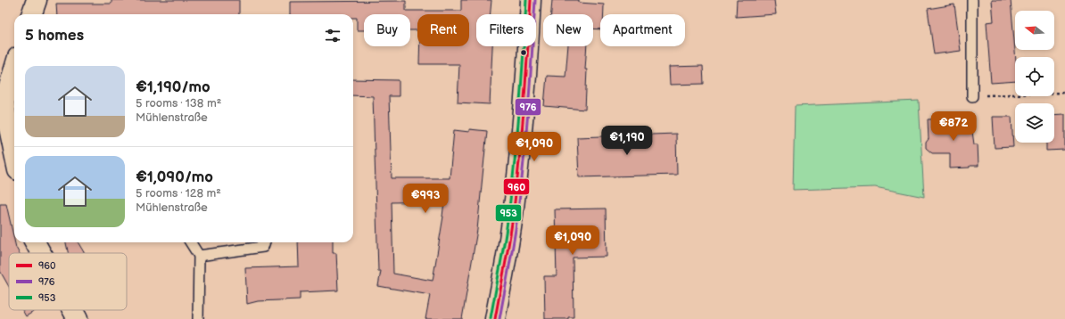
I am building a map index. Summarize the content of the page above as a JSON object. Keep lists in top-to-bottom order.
{
  "lines": ["transit line 960", "transit line 976", "transit line 953"],
  "legend": ["960", "976", "953"],
  "north": "left",
  "page": {
    "chip": [
      "Buy",
      "Rent",
      "Filters",
      "New",
      "Apartment"
    ],
    "heading": "5 homes",
    "list": [
      {
        "name": "€1,190/mo",
        "note": "5 rooms · 138 m² · Mühlenstraße"
      },
      {
        "name": "€1,090/mo",
        "note": "5 rooms · 128 m² · Mühlenstraße"
      }
    ],
    "price": [
      "€872",
      "€1,190",
      "€1,090",
      "€993",
      "€1,090"
    ]
  }
}
